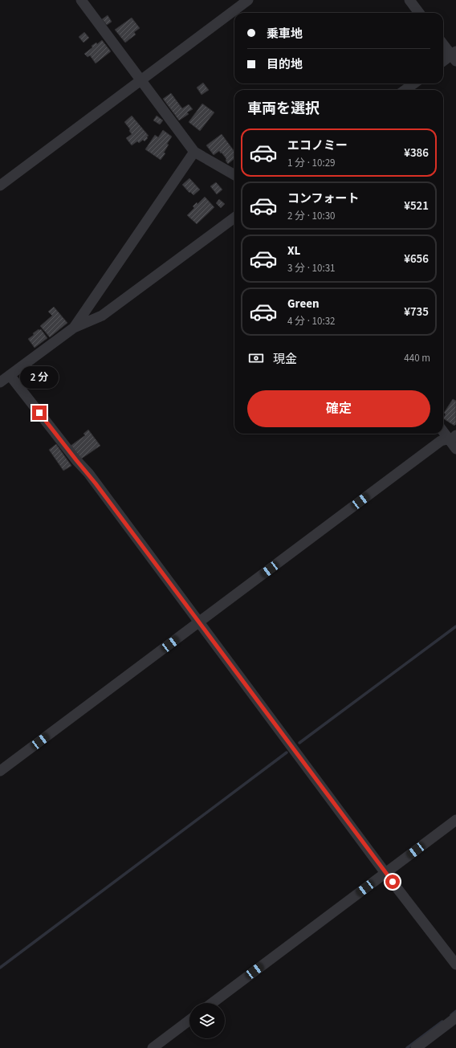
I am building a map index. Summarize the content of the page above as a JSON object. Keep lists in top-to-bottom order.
{
  "page": {
    "banner": ["乗車地", "目的地"],
    "heading": "車両を選択",
    "list": [
      {
        "name": "エコノミー",
        "note": "1 分 · 10:29",
        "value": "¥386"
      },
      {
        "name": "コンフォート",
        "note": "2 分 · 10:30",
        "value": "¥521"
      },
      {
        "name": "XL",
        "note": "3 分 · 10:31",
        "value": "¥656"
      },
      {
        "name": "Green",
        "note": "4 分 · 10:32",
        "value": "¥735"
      }
    ],
    "pay": ["現金", "440 m"],
    "bubble": "2 分",
    "buttons": "確定"
  }
}
